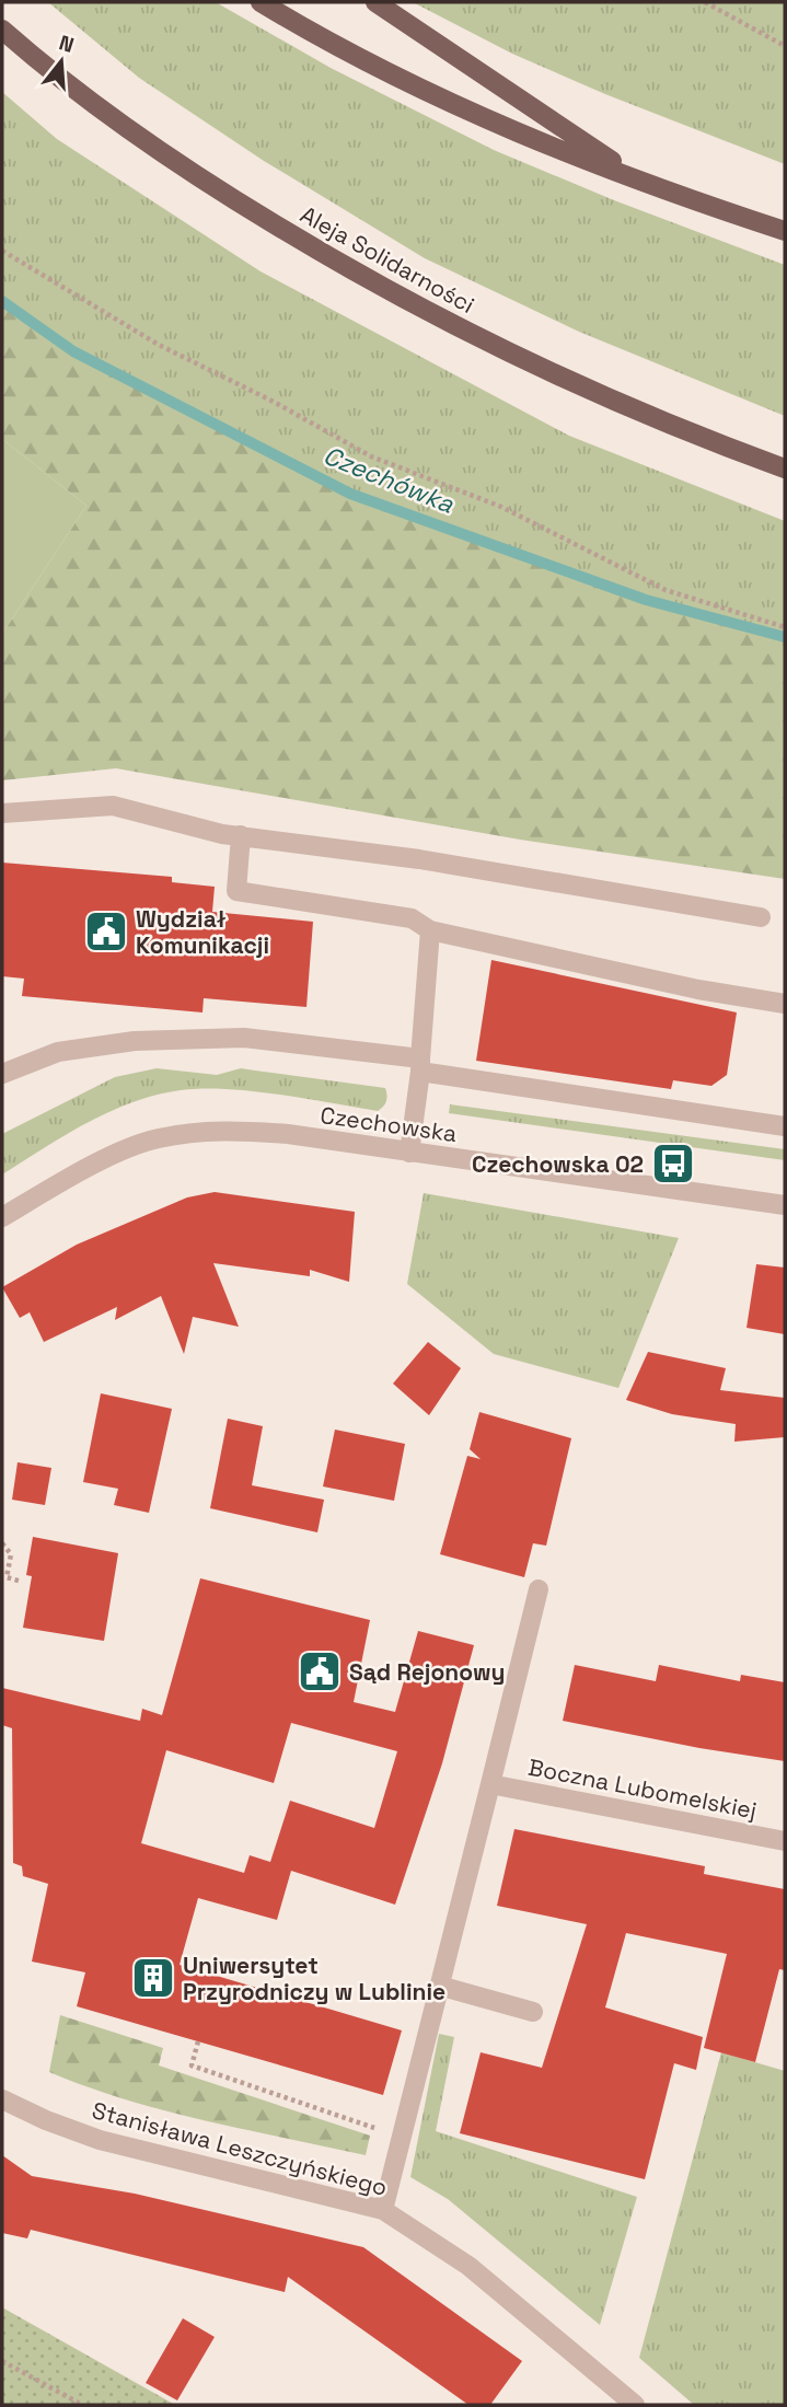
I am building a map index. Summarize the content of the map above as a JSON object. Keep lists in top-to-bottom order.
{
  "streets": {
    "main road": ["Aleja Solidarności"],
    "street": ["Czechowska", "Boczna Lubomelskiej", "Stanisława Leszczyńskiego"]
  },
  "crossings": [
    ["Boczna Lubomelskiej", "Stanisława Leszczyńskiego"]
  ],
  "water": ["Czechówka"],
  "places": {
    "public building": ["Wydział Komunikacji", "Sąd Rejonowy"],
    "bus stop": ["Czechowska 02"],
    "building": ["Uniwersytet Przyrodniczy w Lublinie"]
  },
  "north": "top"
}
